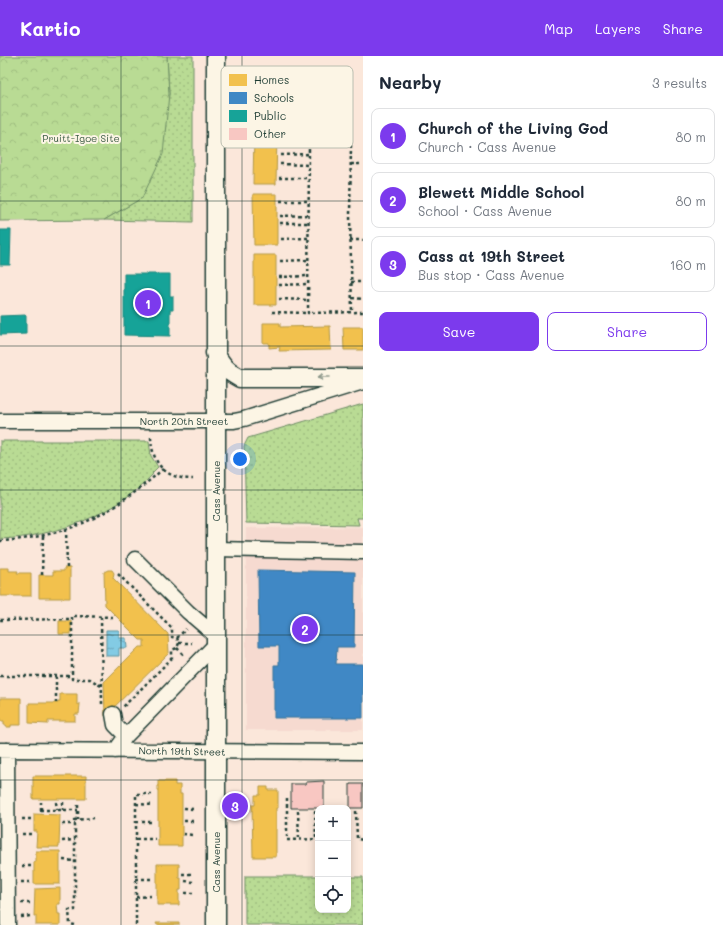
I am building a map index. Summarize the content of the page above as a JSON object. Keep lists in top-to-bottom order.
{
  "streets": {
    "main road": ["Cass Avenue"],
    "street": ["North 20th Street", "North 19th Street"]
  },
  "crossings": [
    ["North 20th Street", "Cass Avenue"],
    ["Cass Avenue", "North 19th Street"]
  ],
  "parks": ["Pruitt-Igoe Site"],
  "legend": [
    "Homes",
    "Schools",
    "Public",
    "Other"
  ],
  "page": {
    "header": "Kartio",
    "nav": ["Map", "Layers", "Share"],
    "heading": ["Nearby", "3 results"],
    "list": [
      {
        "mark": "1",
        "name": "Church of the Living God",
        "note": "Church · Cass Avenue",
        "value": "80 m"
      },
      {
        "mark": "2",
        "name": "Blewett Middle School",
        "note": "School · Cass Avenue",
        "value": "80 m"
      },
      {
        "mark": "3",
        "name": "Cass at 19th Street",
        "note": "Bus stop · Cass Avenue",
        "value": "160 m"
      }
    ],
    "pins": ["1", "2", "3"],
    "buttons": ["Save", "Share"],
    "map_buttons": ["+", "−"]
  }
}
